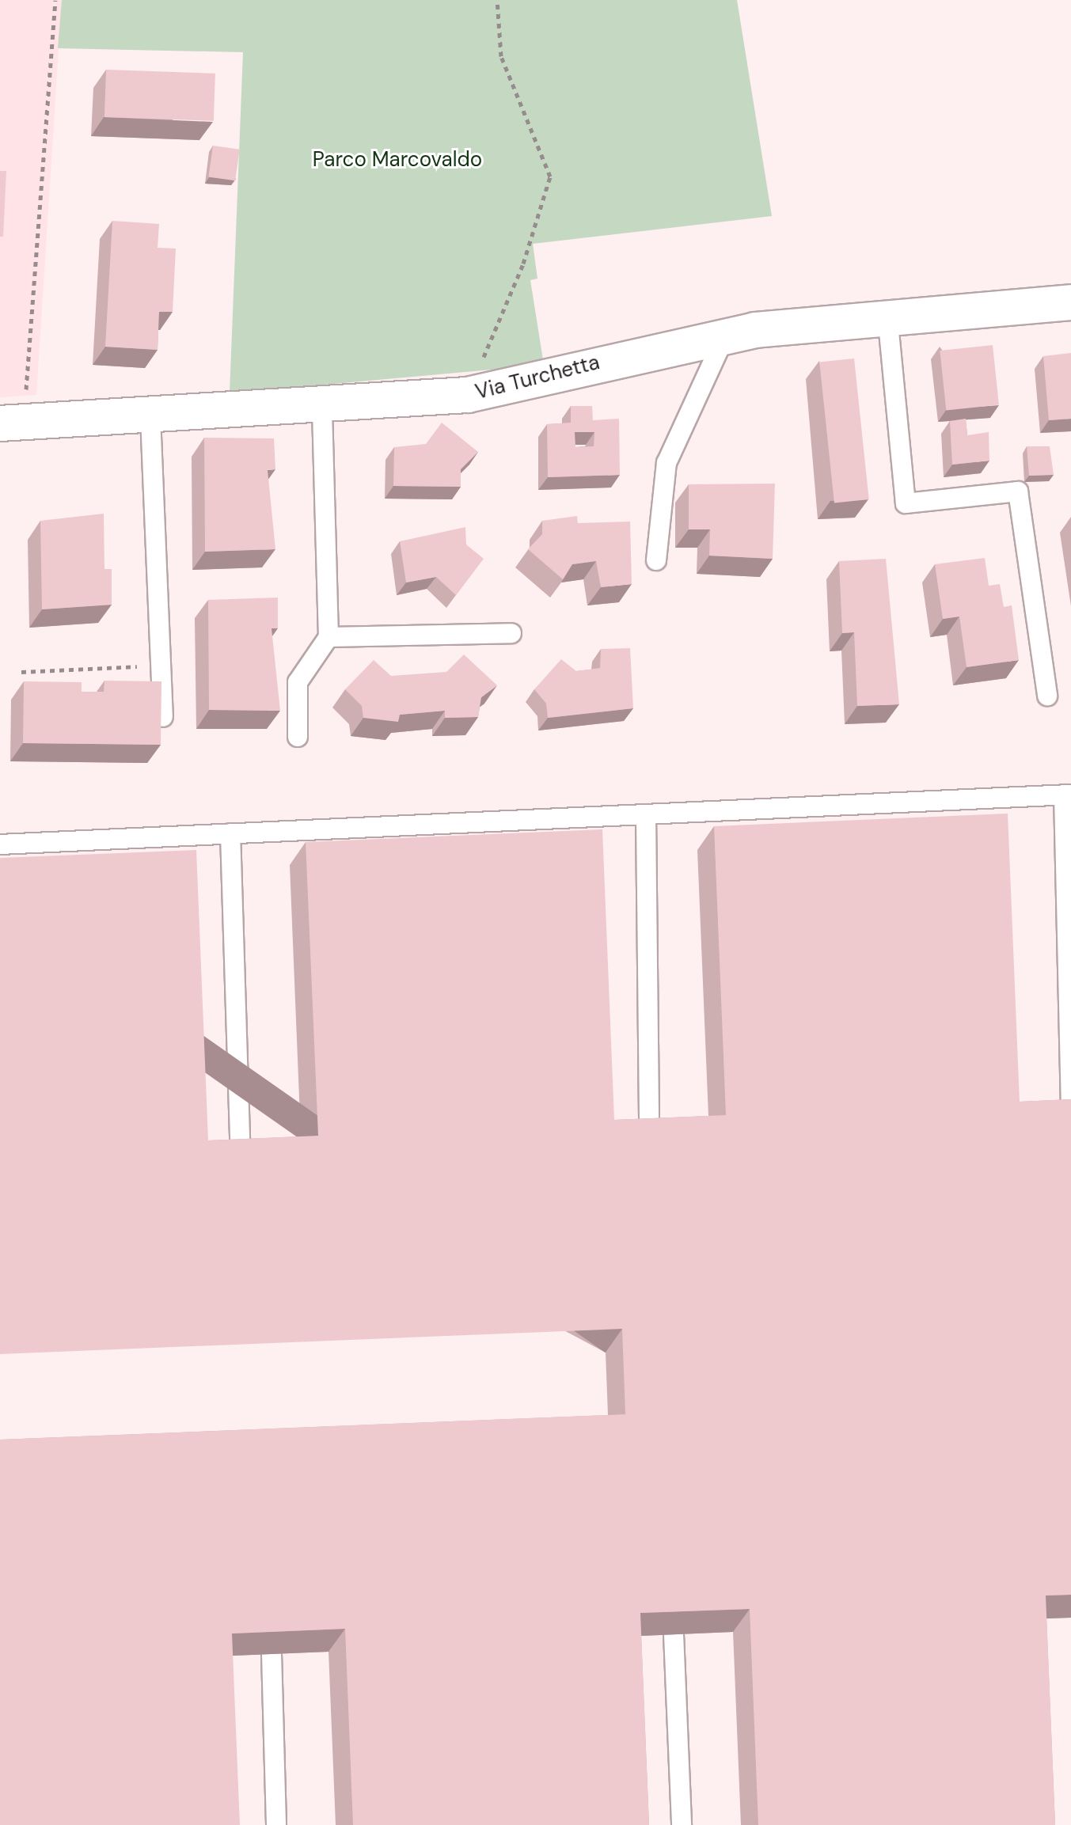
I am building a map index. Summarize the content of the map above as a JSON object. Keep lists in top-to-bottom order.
{
  "streets": {
    "street": ["Via Turchetta"]
  },
  "parks": ["Parco Marcovaldo"]
}
